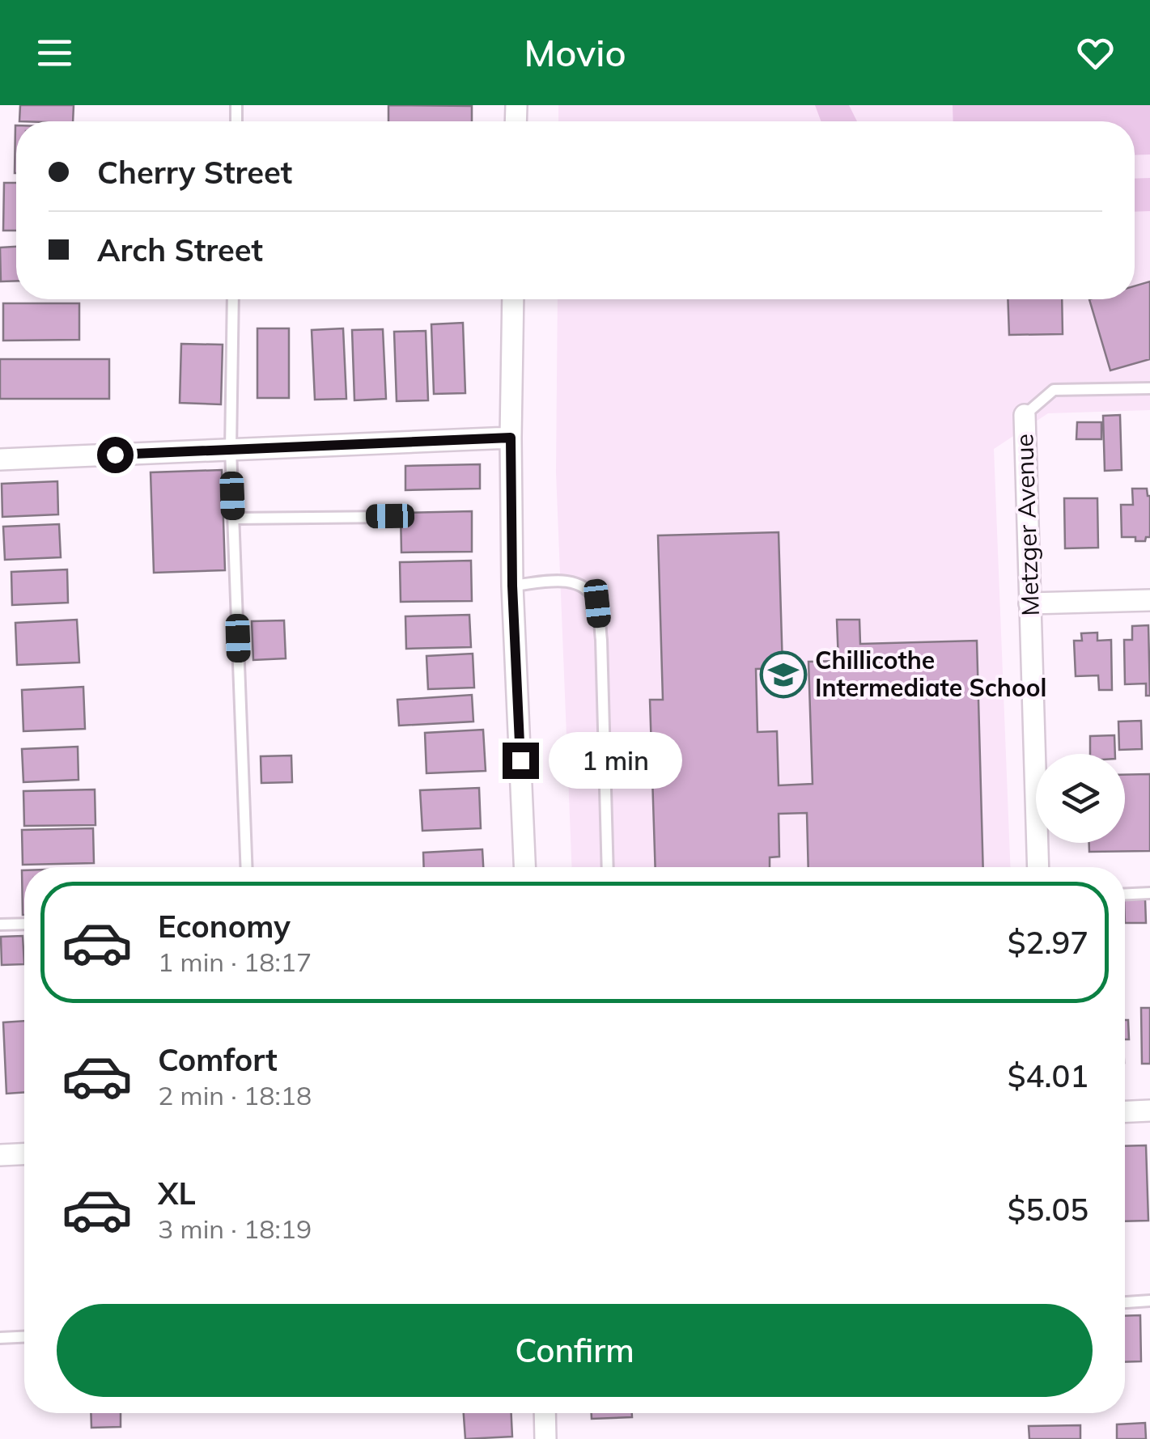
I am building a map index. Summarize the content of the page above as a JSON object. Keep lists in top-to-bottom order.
{
  "streets": {
    "street": ["Metzger Avenue"]
  },
  "places": {
    "school or university": ["Chillicothe Intermediate School"]
  },
  "page": {
    "header": "Movio",
    "banner": ["Cherry Street", "Arch Street"],
    "bubble": "1 min",
    "list": [
      {
        "name": "Economy",
        "note": "1 min · 18:17",
        "value": "$2.97"
      },
      {
        "name": "Comfort",
        "note": "2 min · 18:18",
        "value": "$4.01"
      },
      {
        "name": "XL",
        "note": "3 min · 18:19",
        "value": "$5.05"
      }
    ],
    "buttons": "Confirm"
  }
}
